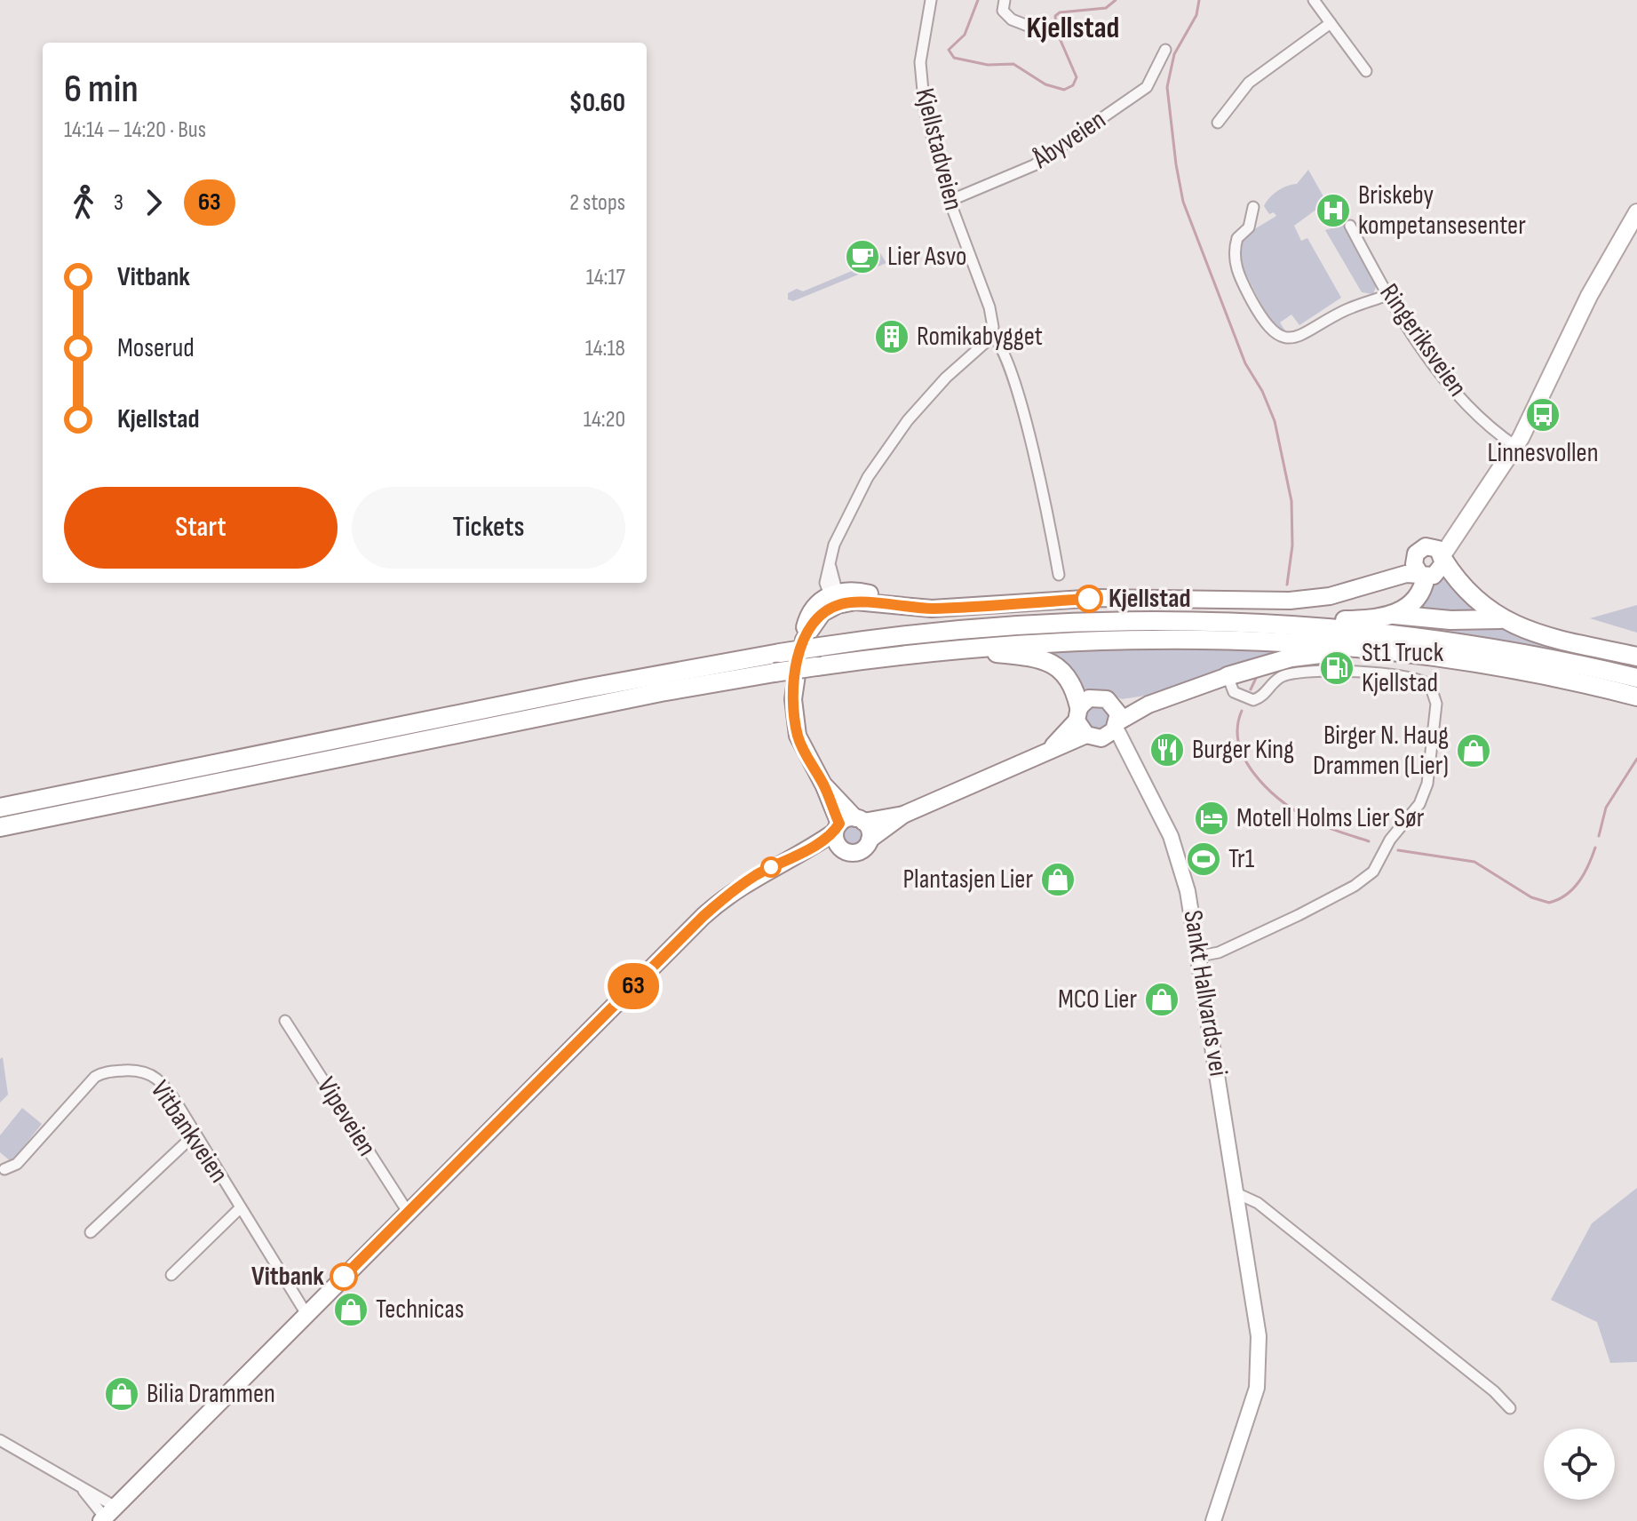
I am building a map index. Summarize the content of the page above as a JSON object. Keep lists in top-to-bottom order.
{
  "streets": {
    "main road": ["Sankt Hallvards vei"],
    "street": [
      "Åbyveien",
      "Kjellstadveien",
      "Ringeriksveien",
      "Vipeveien",
      "Vitbankveien"
    ]
  },
  "crossings": [
    ["Åbyveien", "Kjellstadveien"]
  ],
  "districts": ["Kjellstad"],
  "places": {
    "hospital": ["Briskeby kompetansesenter"],
    "cafe": ["Lier Asvo"],
    "building": ["Romikabygget"],
    "bus stop": ["Linnesvollen"],
    "other": ["Kjellstad", "Vitbank"],
    "fuel station": ["St1 Truck Kjellstad"],
    "restaurant": ["Burger King"],
    "shop": [
      "Birger N. Haug Drammen (Lier)",
      "Plantasjen Lier",
      "MCO Lier",
      "Technicas",
      "Bilia Drammen"
    ],
    "hotel": ["Motell Holms Lier Sør"],
    "sports": ["Tr1"]
  },
  "lines": ["bus line 63"],
  "page": {
    "on_map": "63",
    "heading": ["6 min", "14:14 – 14:20 · Bus", "$0.60"],
    "legs": ["3", "63", "2 stops"],
    "list": [
      {
        "name": "Vitbank",
        "value": "14:17"
      },
      {
        "name": "Moserud",
        "value": "14:18"
      },
      {
        "name": "Kjellstad",
        "value": "14:20"
      }
    ],
    "buttons": ["Start", "Tickets"]
  }
}
